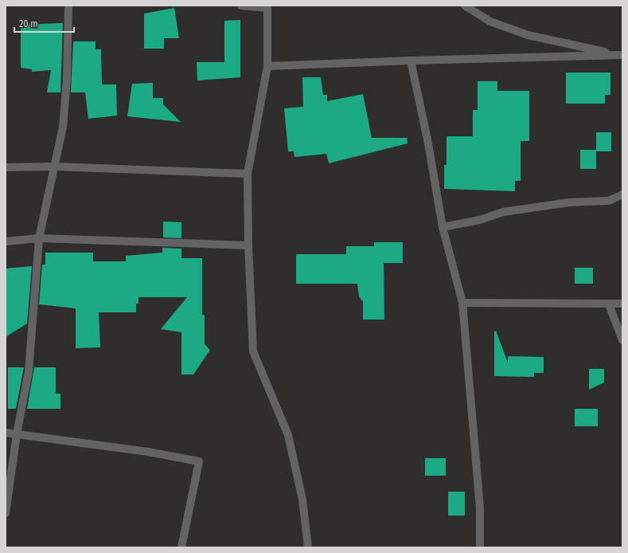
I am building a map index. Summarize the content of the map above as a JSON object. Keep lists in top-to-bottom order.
{
  "scale_bar": "20 m"
}
